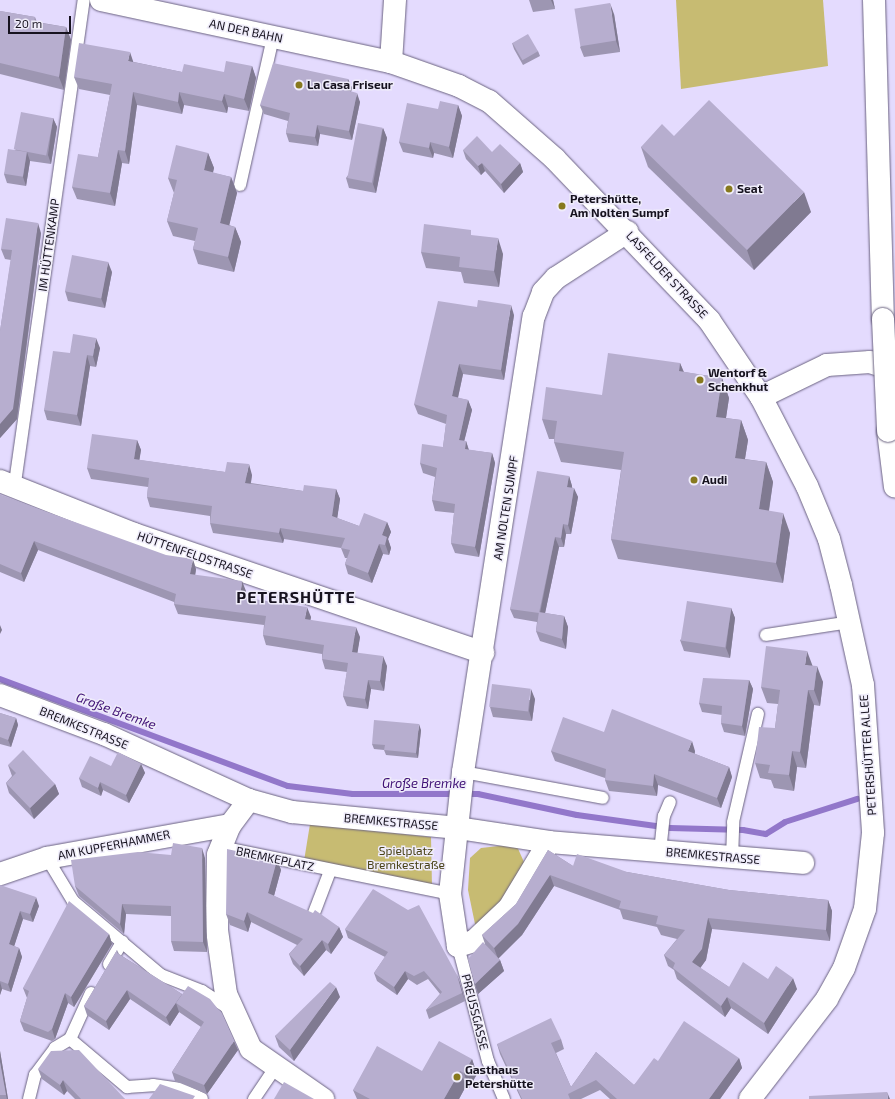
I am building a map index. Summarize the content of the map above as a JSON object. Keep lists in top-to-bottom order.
{
  "streets": {
    "main road": [
      "AN DER BAHN",
      "LASFELDER STRASSE",
      "AM NOLTEN SUMPF",
      "HÜTTENFELDSTRASSE",
      "BREMKESTRASSE",
      "PETERSHÜTTER ALLEE",
      "AM KUPFERHAMMER"
    ],
    "lane": ["IM HÜTTENKAMP", "BREMKEPLATZ", "PREUSSGASSE"]
  },
  "crossings": [
    ["AN DER BAHN", "LASFELDER STRASSE"],
    ["IM HÜTTENKAMP", "HÜTTENFELDSTRASSE"],
    ["LASFELDER STRASSE", "AM NOLTEN SUMPF"],
    ["LASFELDER STRASSE", "PETERSHÜTTER ALLEE"],
    ["AM NOLTEN SUMPF", "HÜTTENFELDSTRASSE"],
    ["AM NOLTEN SUMPF", "BREMKESTRASSE"]
  ],
  "districts": ["PETERSHÜTTE"],
  "water": ["Große Bremke"],
  "parks": ["Spielplatz Bremkestraße"],
  "places": [
    "La Casa Friseur",
    "Seat",
    "Petershütte, Am Nolten Sumpf",
    "Wentorf & Schenkhut",
    "Audi",
    "Gasthaus Petershütte"
  ],
  "scale_bar": "20 m"
}
